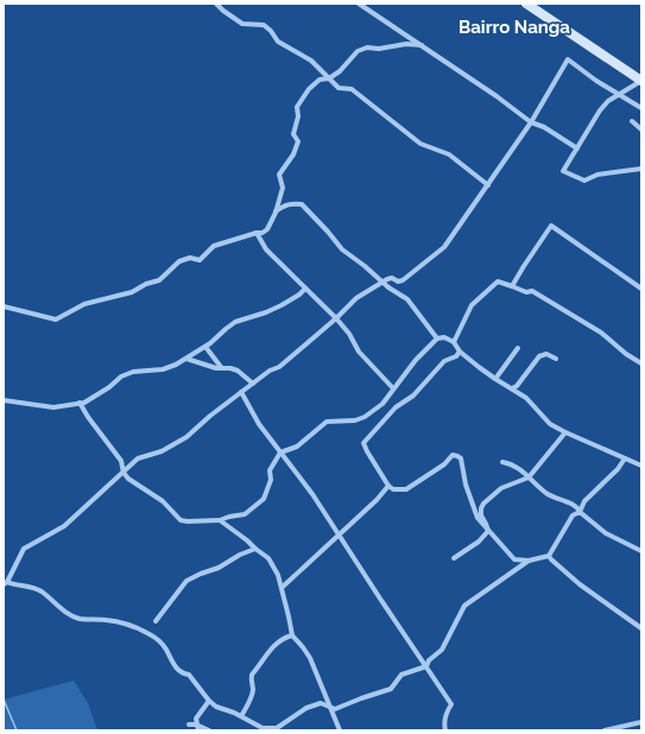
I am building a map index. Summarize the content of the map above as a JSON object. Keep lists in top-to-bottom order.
{
  "districts": ["Bairro Nanga"]
}
